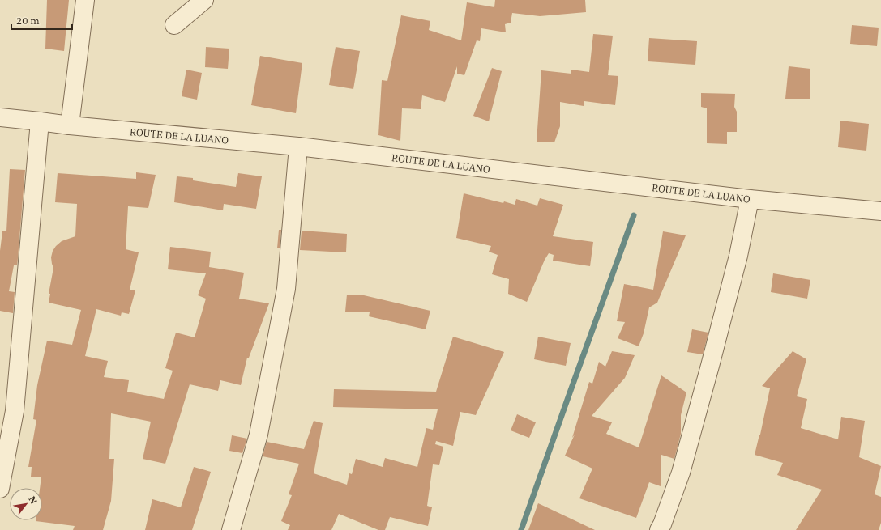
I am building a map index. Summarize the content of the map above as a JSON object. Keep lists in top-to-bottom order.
{
  "streets": {
    "street": ["ROUTE DE LA LUANO"]
  },
  "scale_bar": "20 m",
  "north": "top right"
}
